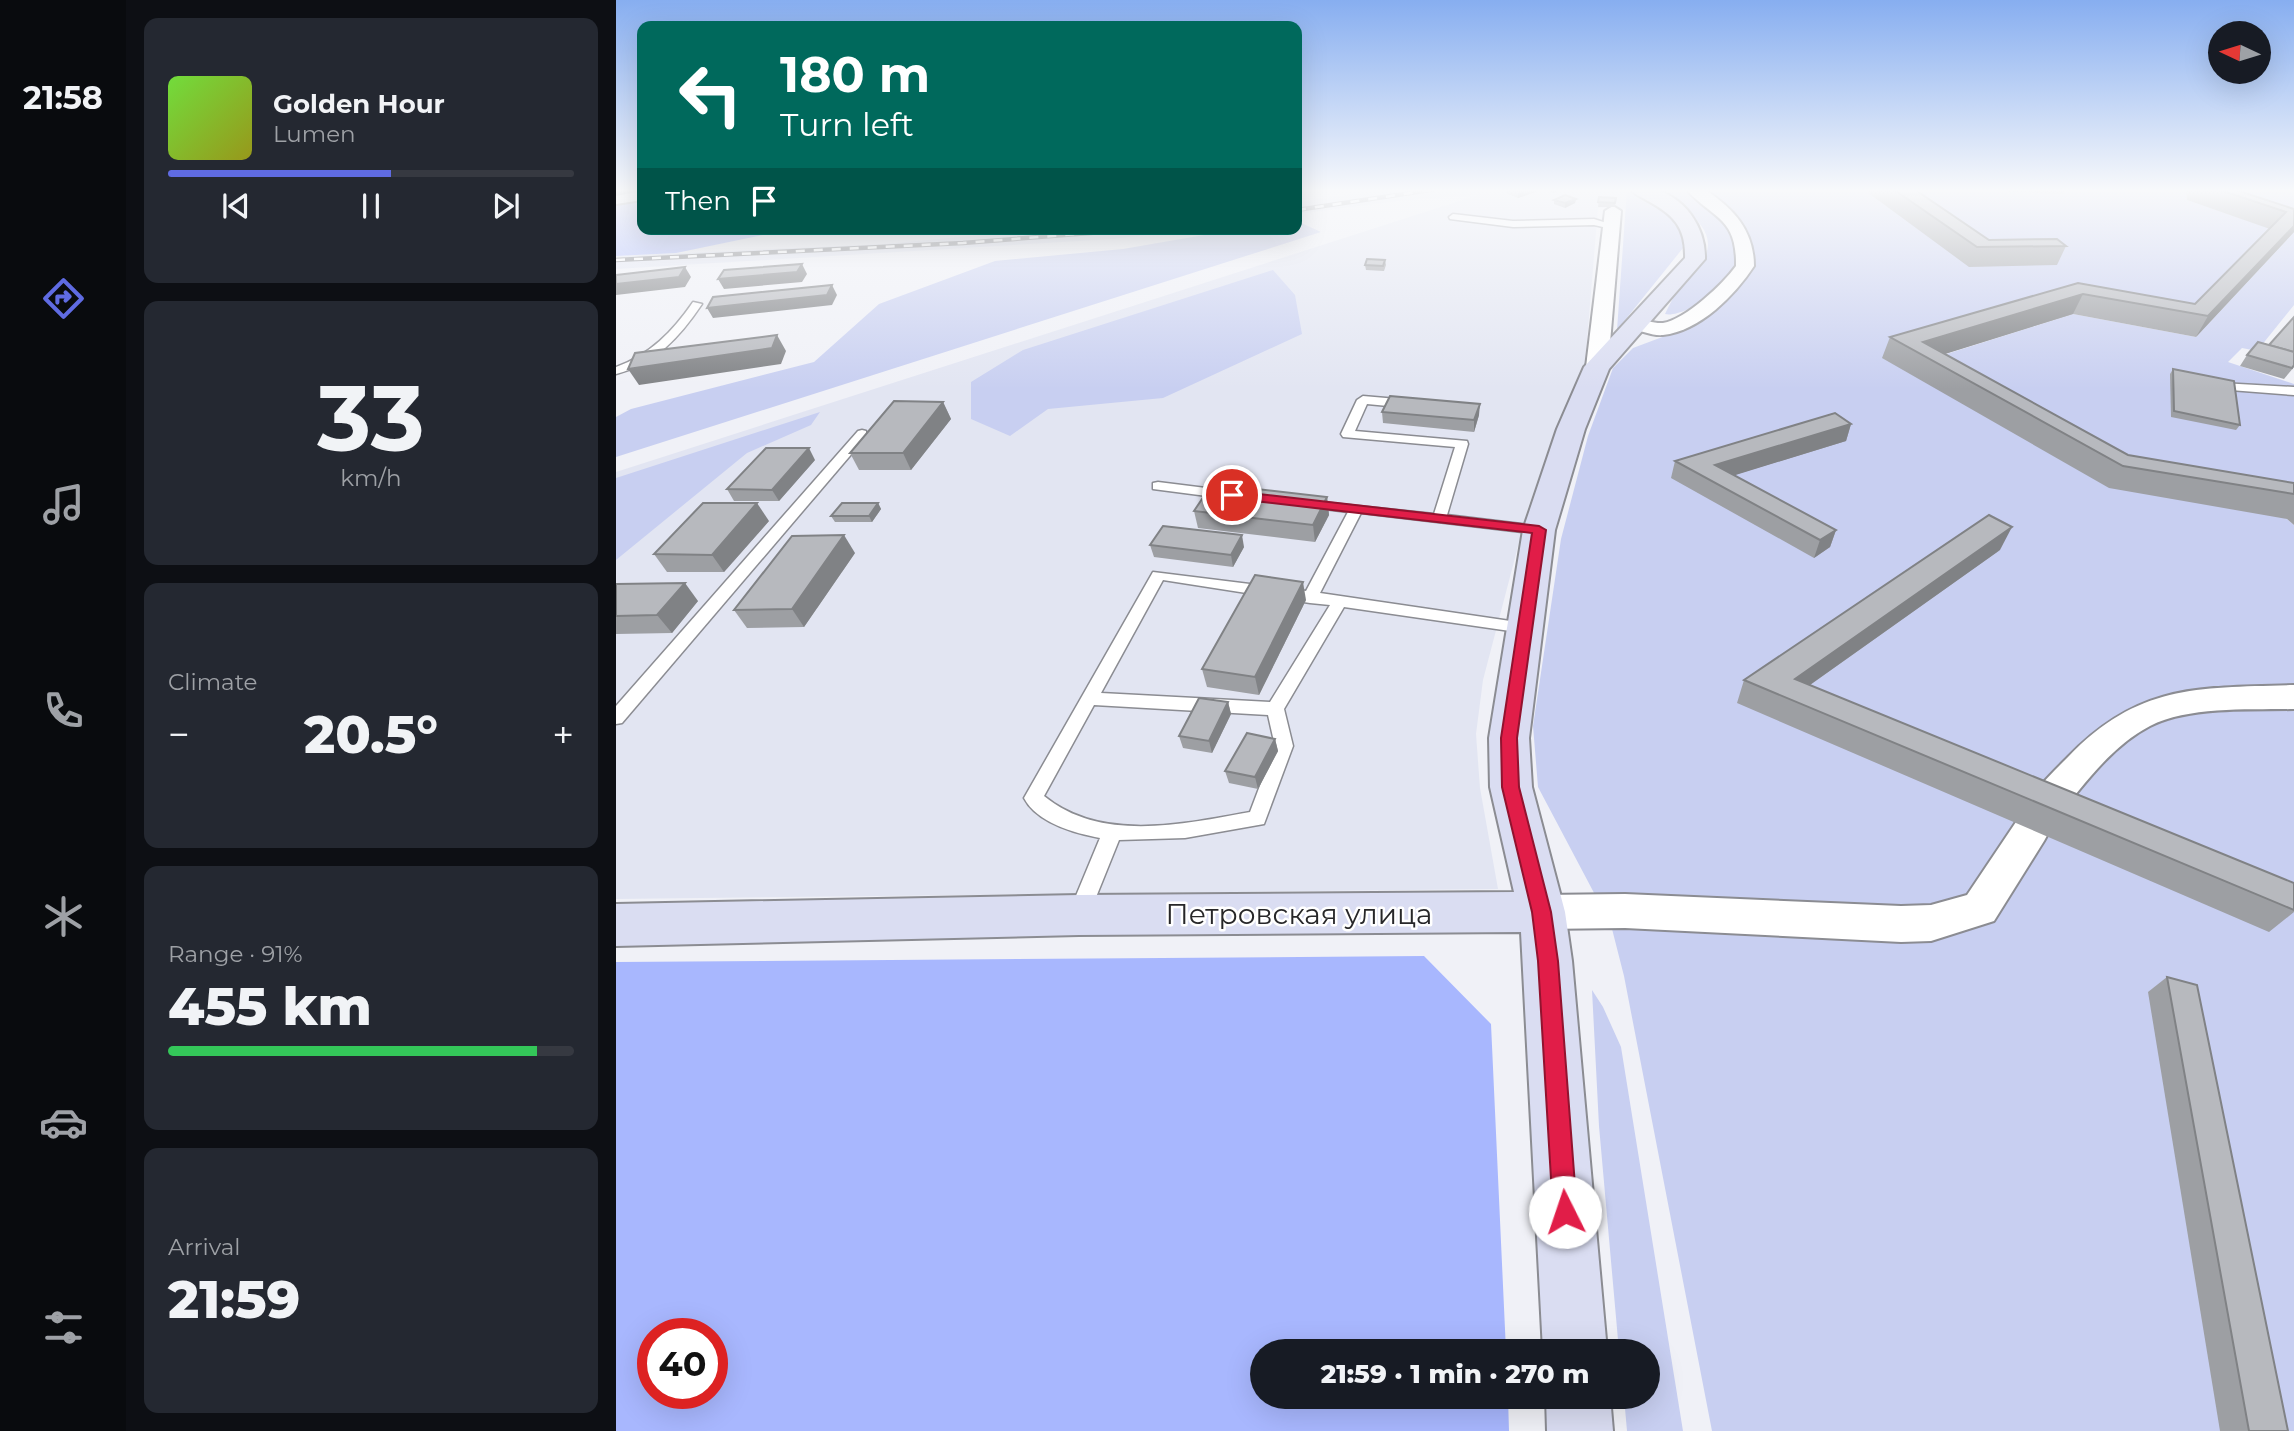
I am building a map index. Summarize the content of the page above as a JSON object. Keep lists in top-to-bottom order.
{
  "streets": {
    "street": ["Петровская улица"]
  },
  "north": "left",
  "page": {
    "tabs": "21:58",
    "turn": ["180 m", "Turn left"],
    "song": ["Golden Hour", "Lumen"],
    "then": "Then",
    "tile": [
      ["33", "km/h"],
      "Climate",
      ["Range · 91%", "455 km"],
      ["Arrival", "21:59"]
    ],
    "heat": ["−", "20.5°", "+"],
    "limit": "40",
    "trip": "21:59 · 1 min · 270 m"
  }
}
